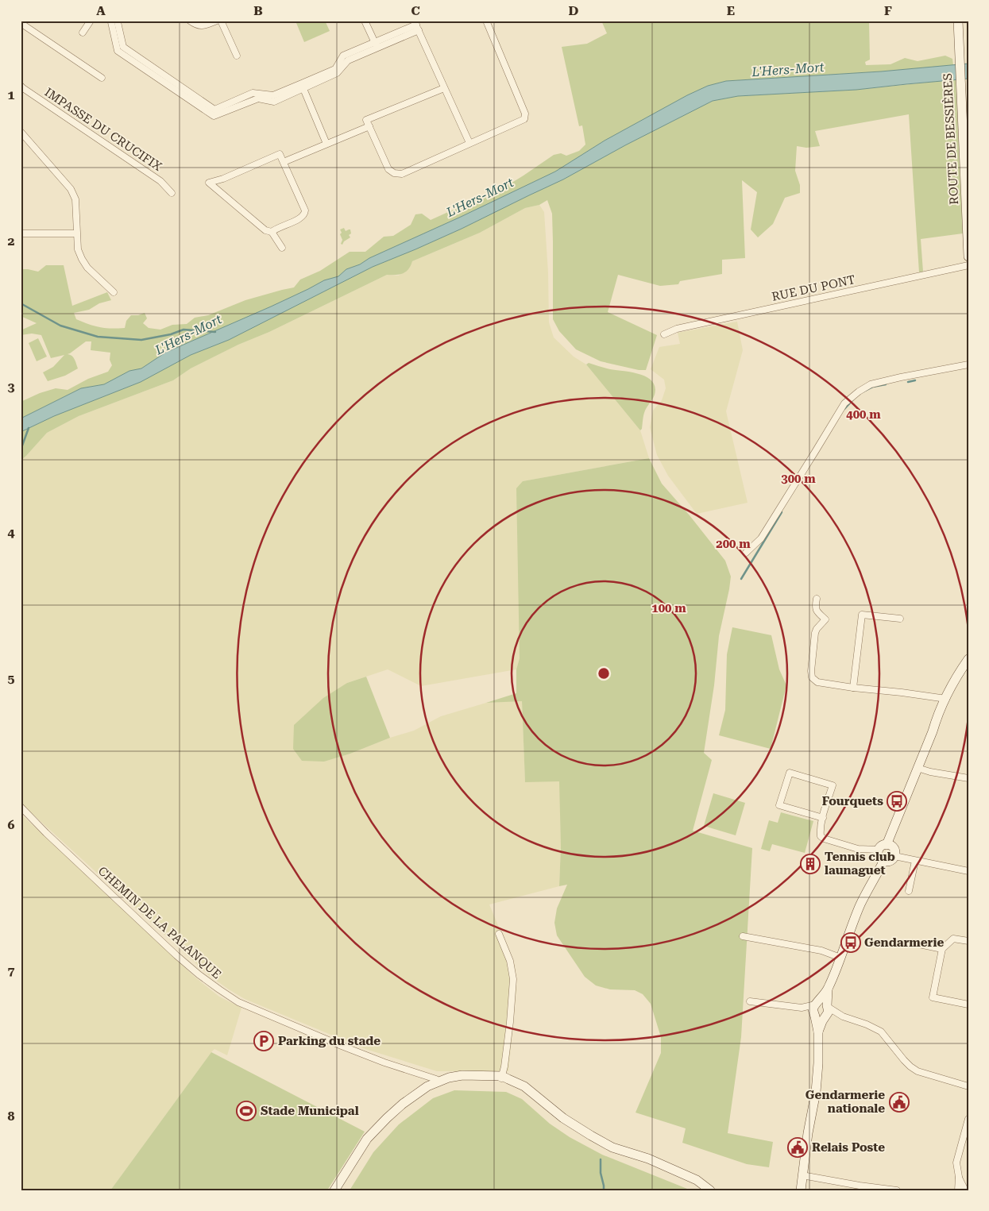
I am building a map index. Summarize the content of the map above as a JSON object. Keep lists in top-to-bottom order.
{
  "streets": {
    "street": [
      "IMPASSE DU CRUCIFIX",
      "ROUTE DE BESSIÈRES",
      "RUE DU PONT",
      "CHEMIN DE LA PALANQUE"
    ]
  },
  "water": ["L'Hers-Mort"],
  "places": {
    "bus stop": ["Fourquets", "Gendarmerie"],
    "building": ["Tennis club launaguet"],
    "parking": ["Parking du stade"],
    "public building": ["Gendarmerie nationale", "Relais Poste"],
    "sports": ["Stade Municipal"]
  },
  "grid": {
    "columns": [
      "A",
      "B",
      "C",
      "D",
      "E",
      "F"
    ],
    "rows": [
      "1",
      "2",
      "3",
      "4",
      "5",
      "6",
      "7",
      "8"
    ]
  },
  "rings": [
    "400 m",
    "300 m",
    "200 m",
    "100 m"
  ]
}
